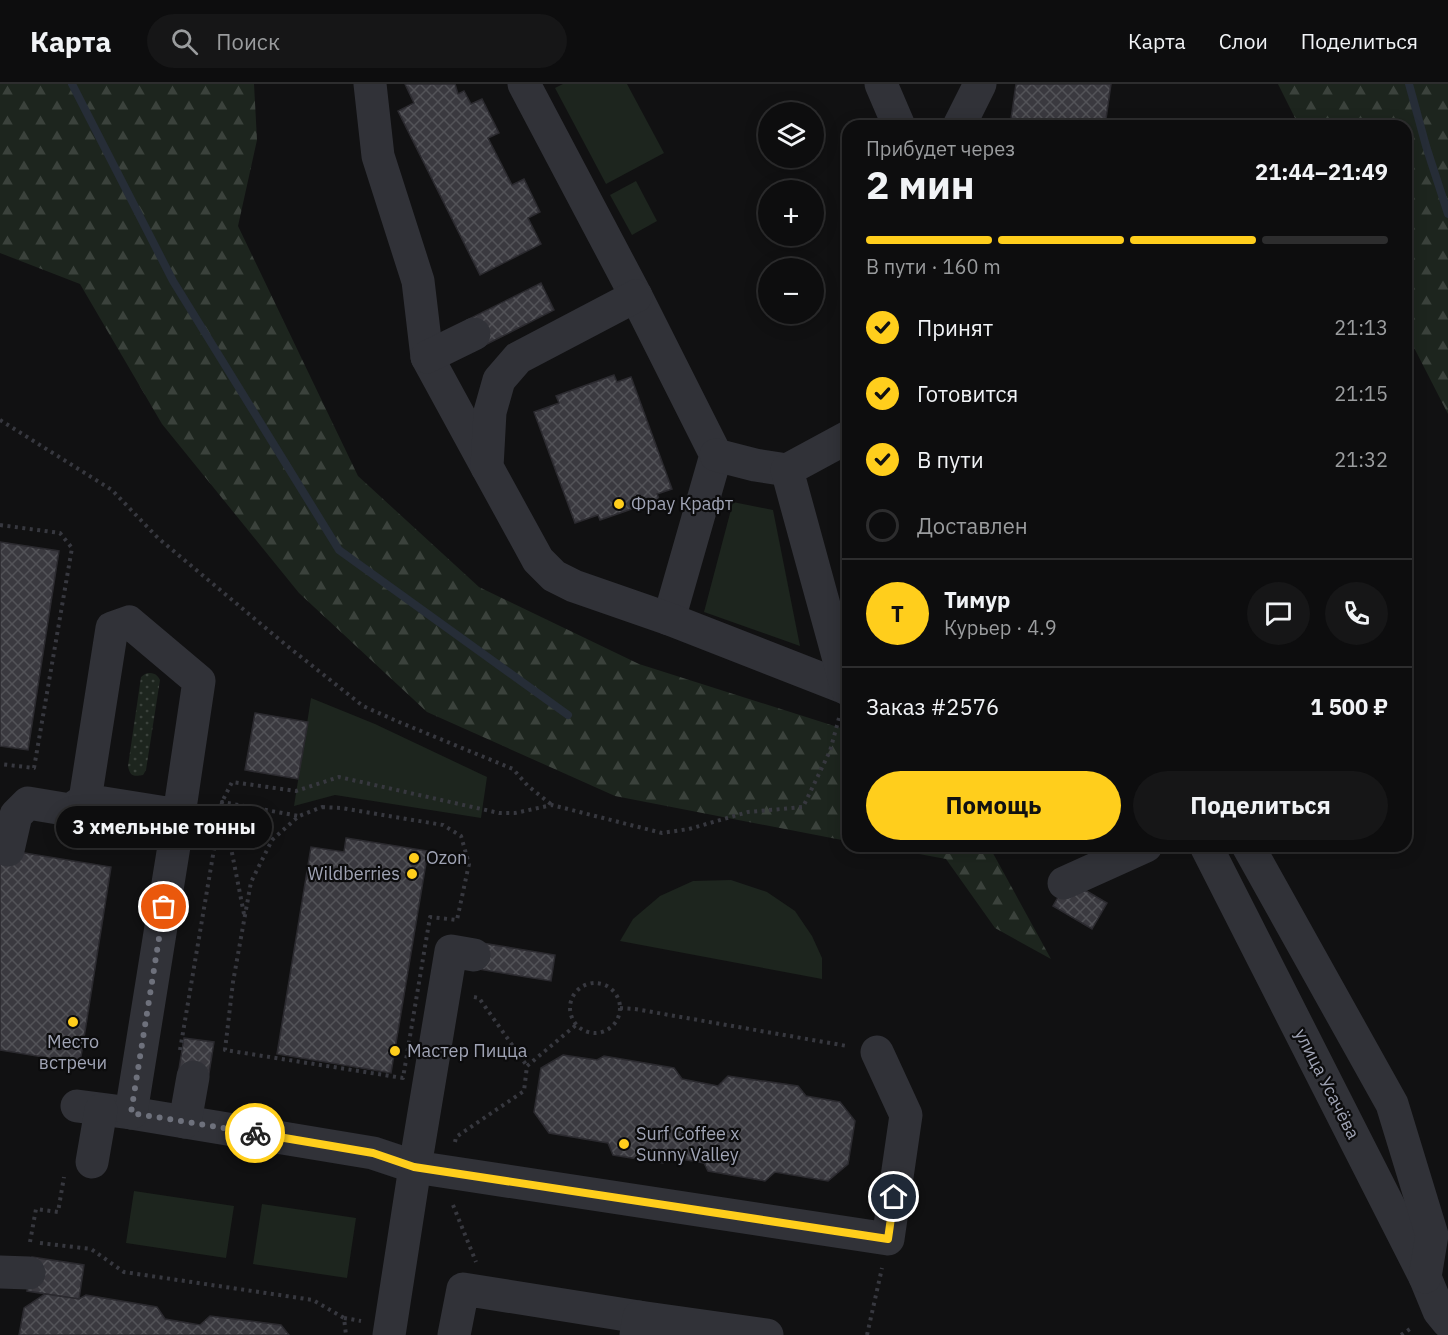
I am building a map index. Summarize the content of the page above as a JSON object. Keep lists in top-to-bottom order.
{
  "streets": {
    "street": ["улица Усачёва"]
  },
  "places": [
    "Фрау Крафт",
    "Ozon",
    "Wildberries",
    "3 хмельные тонны",
    "Место встречи",
    "Мастер Пицца",
    "Surf Coffee x Sunny Valley"
  ],
  "page": {
    "header": "Карта",
    "search": "Поиск",
    "nav": ["Карта", "Слои", "Поделиться"],
    "map_buttons": ["+", "−"],
    "heading": ["2 мин", "Прибудет через", "21:44–21:49"],
    "panel": [
      "Тимур",
      "Курьер · 4.9",
      "Заказ #2576",
      "1 500 ₽"
    ],
    "bar": "В пути · 160 m",
    "list": [
      ["Принят", "21:13"],
      ["Готовится", "21:15"],
      ["В пути", "21:32"],
      "Доставлен"
    ],
    "round": "Т",
    "buttons": ["Помощь", "Поделиться"],
    "bubble": "3 хмельные тонны"
  }
}
